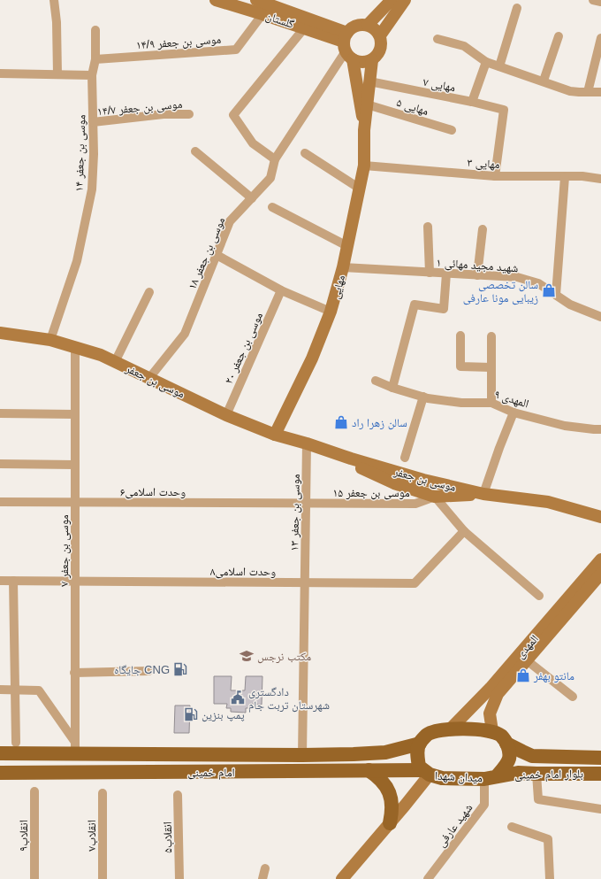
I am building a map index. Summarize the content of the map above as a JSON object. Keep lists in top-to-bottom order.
{
  "streets": {
    "main road": ["امام خمینی", "بلوار امام خمینی", "میدان شهدا"],
    "street": [
      "گلستان",
      "موسی بن جعفر ۱۴/۹",
      "مهایی ۷",
      "مهایی ۵",
      "موسی بن جعفر ۱۴/۷",
      "موسی بن جعفر ۱۴",
      "مهایی ۳",
      "موسی بن جعفر ۱۸",
      "شهید مجید مهائی ۱",
      "مهایی",
      "موسی بن جعفر ۲۰",
      "موسی بن جعفر",
      "المهدی ۹",
      "وحدت اسلامی۶",
      "موسی بن جعفر ۱۵",
      "موسی بن جعفر ۱۳",
      "موسی بن جعفر ۷",
      "وحدت اسلامی۸",
      "المهدی",
      "شهید عارفی",
      "انقلاب۹",
      "انقلاب۷",
      "انقلاب۵"
    ]
  },
  "crossings": [
    ["گلستان", "موسی بن جعفر ۱۴/۹"],
    ["گلستان", "موسی بن جعفر ۱۸"],
    ["مهایی ۷", "مهایی ۳"],
    ["موسی بن جعفر ۱۴/۷", "موسی بن جعفر ۱۴"],
    ["موسی بن جعفر ۱۴", "موسی بن جعفر"],
    ["مهایی ۳", "مهایی"],
    ["موسی بن جعفر ۱۸", "موسی بن جعفر"],
    ["شهید مجید مهائی ۱", "مهایی"],
    ["مهایی", "موسی بن جعفر"],
    ["موسی بن جعفر ۲۰", "موسی بن جعفر"],
    ["موسی بن جعفر", "موسی بن جعفر ۱۵"],
    ["موسی بن جعفر", "موسی بن جعفر ۱۳"],
    ["موسی بن جعفر", "موسی بن جعفر ۷"],
    ["وحدت اسلامی۶", "موسی بن جعفر ۱۵"],
    ["وحدت اسلامی۶", "موسی بن جعفر ۱۳"],
    ["وحدت اسلامی۶", "موسی بن جعفر ۷"],
    ["موسی بن جعفر ۱۵", "موسی بن جعفر ۱۳"],
    ["موسی بن جعفر ۱۳", "وحدت اسلامی۸"],
    ["موسی بن جعفر ۱۳", "امام خمینی"],
    ["موسی بن جعفر ۷", "وحدت اسلامی۸"],
    ["موسی بن جعفر ۷", "امام خمینی"],
    ["امام خمینی", "میدان شهدا"],
    ["بلوار امام خمینی", "میدان شهدا"],
    ["بلوار امام خمینی", "شهید عارفی"],
    ["میدان شهدا", "شهید عارفی"]
  ],
  "places": {
    "shop": ["سالن تخصصی زیبایی مونا عارفی", "سالن زهرا راد", "مانتو بهفر"],
    "school or university": ["مكتب نرجس"],
    "fuel station": ["جایگاه CNG", "پمپ بنزین"],
    "public building": ["دادگستری شهرستان تربت جام"]
  }
}
